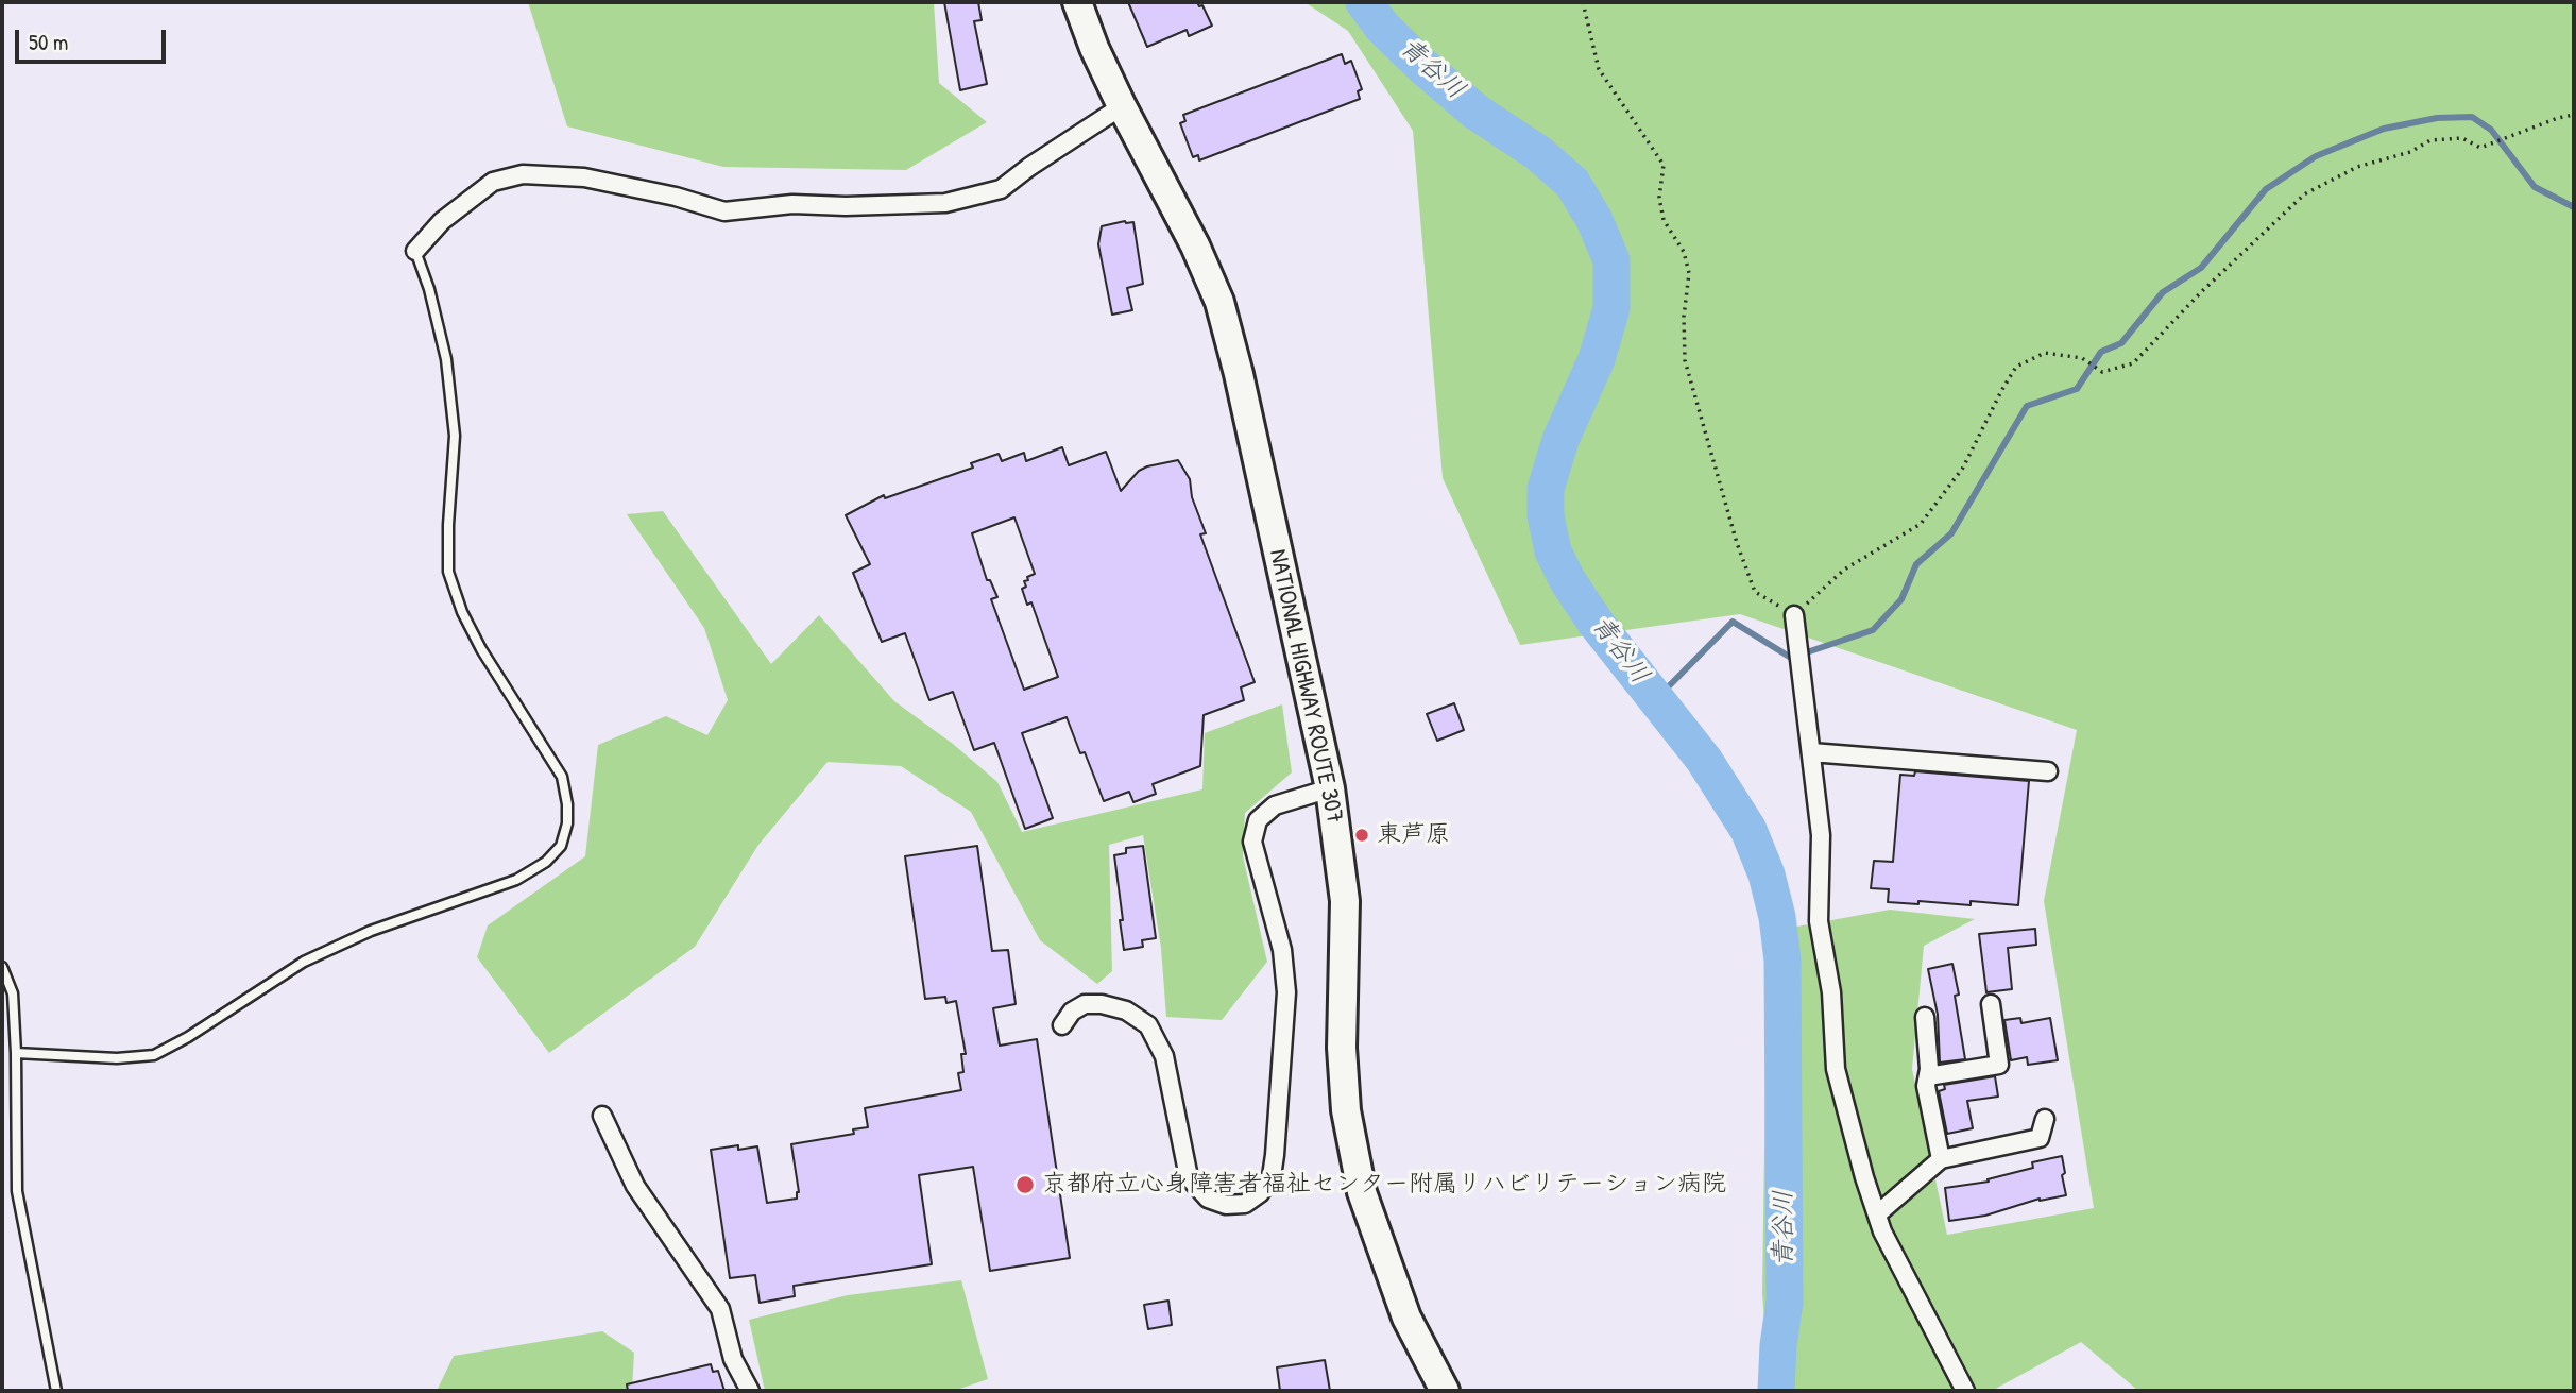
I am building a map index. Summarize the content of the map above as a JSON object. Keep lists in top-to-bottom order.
{
  "streets": {
    "highway": ["NATIONAL HIGHWAY ROUTE 307"]
  },
  "water": ["青谷川"],
  "places": ["東芦原", "京都府立心身障害者福祉センター附属リハビリテーション病院"],
  "scale_bar": "50 m"
}
